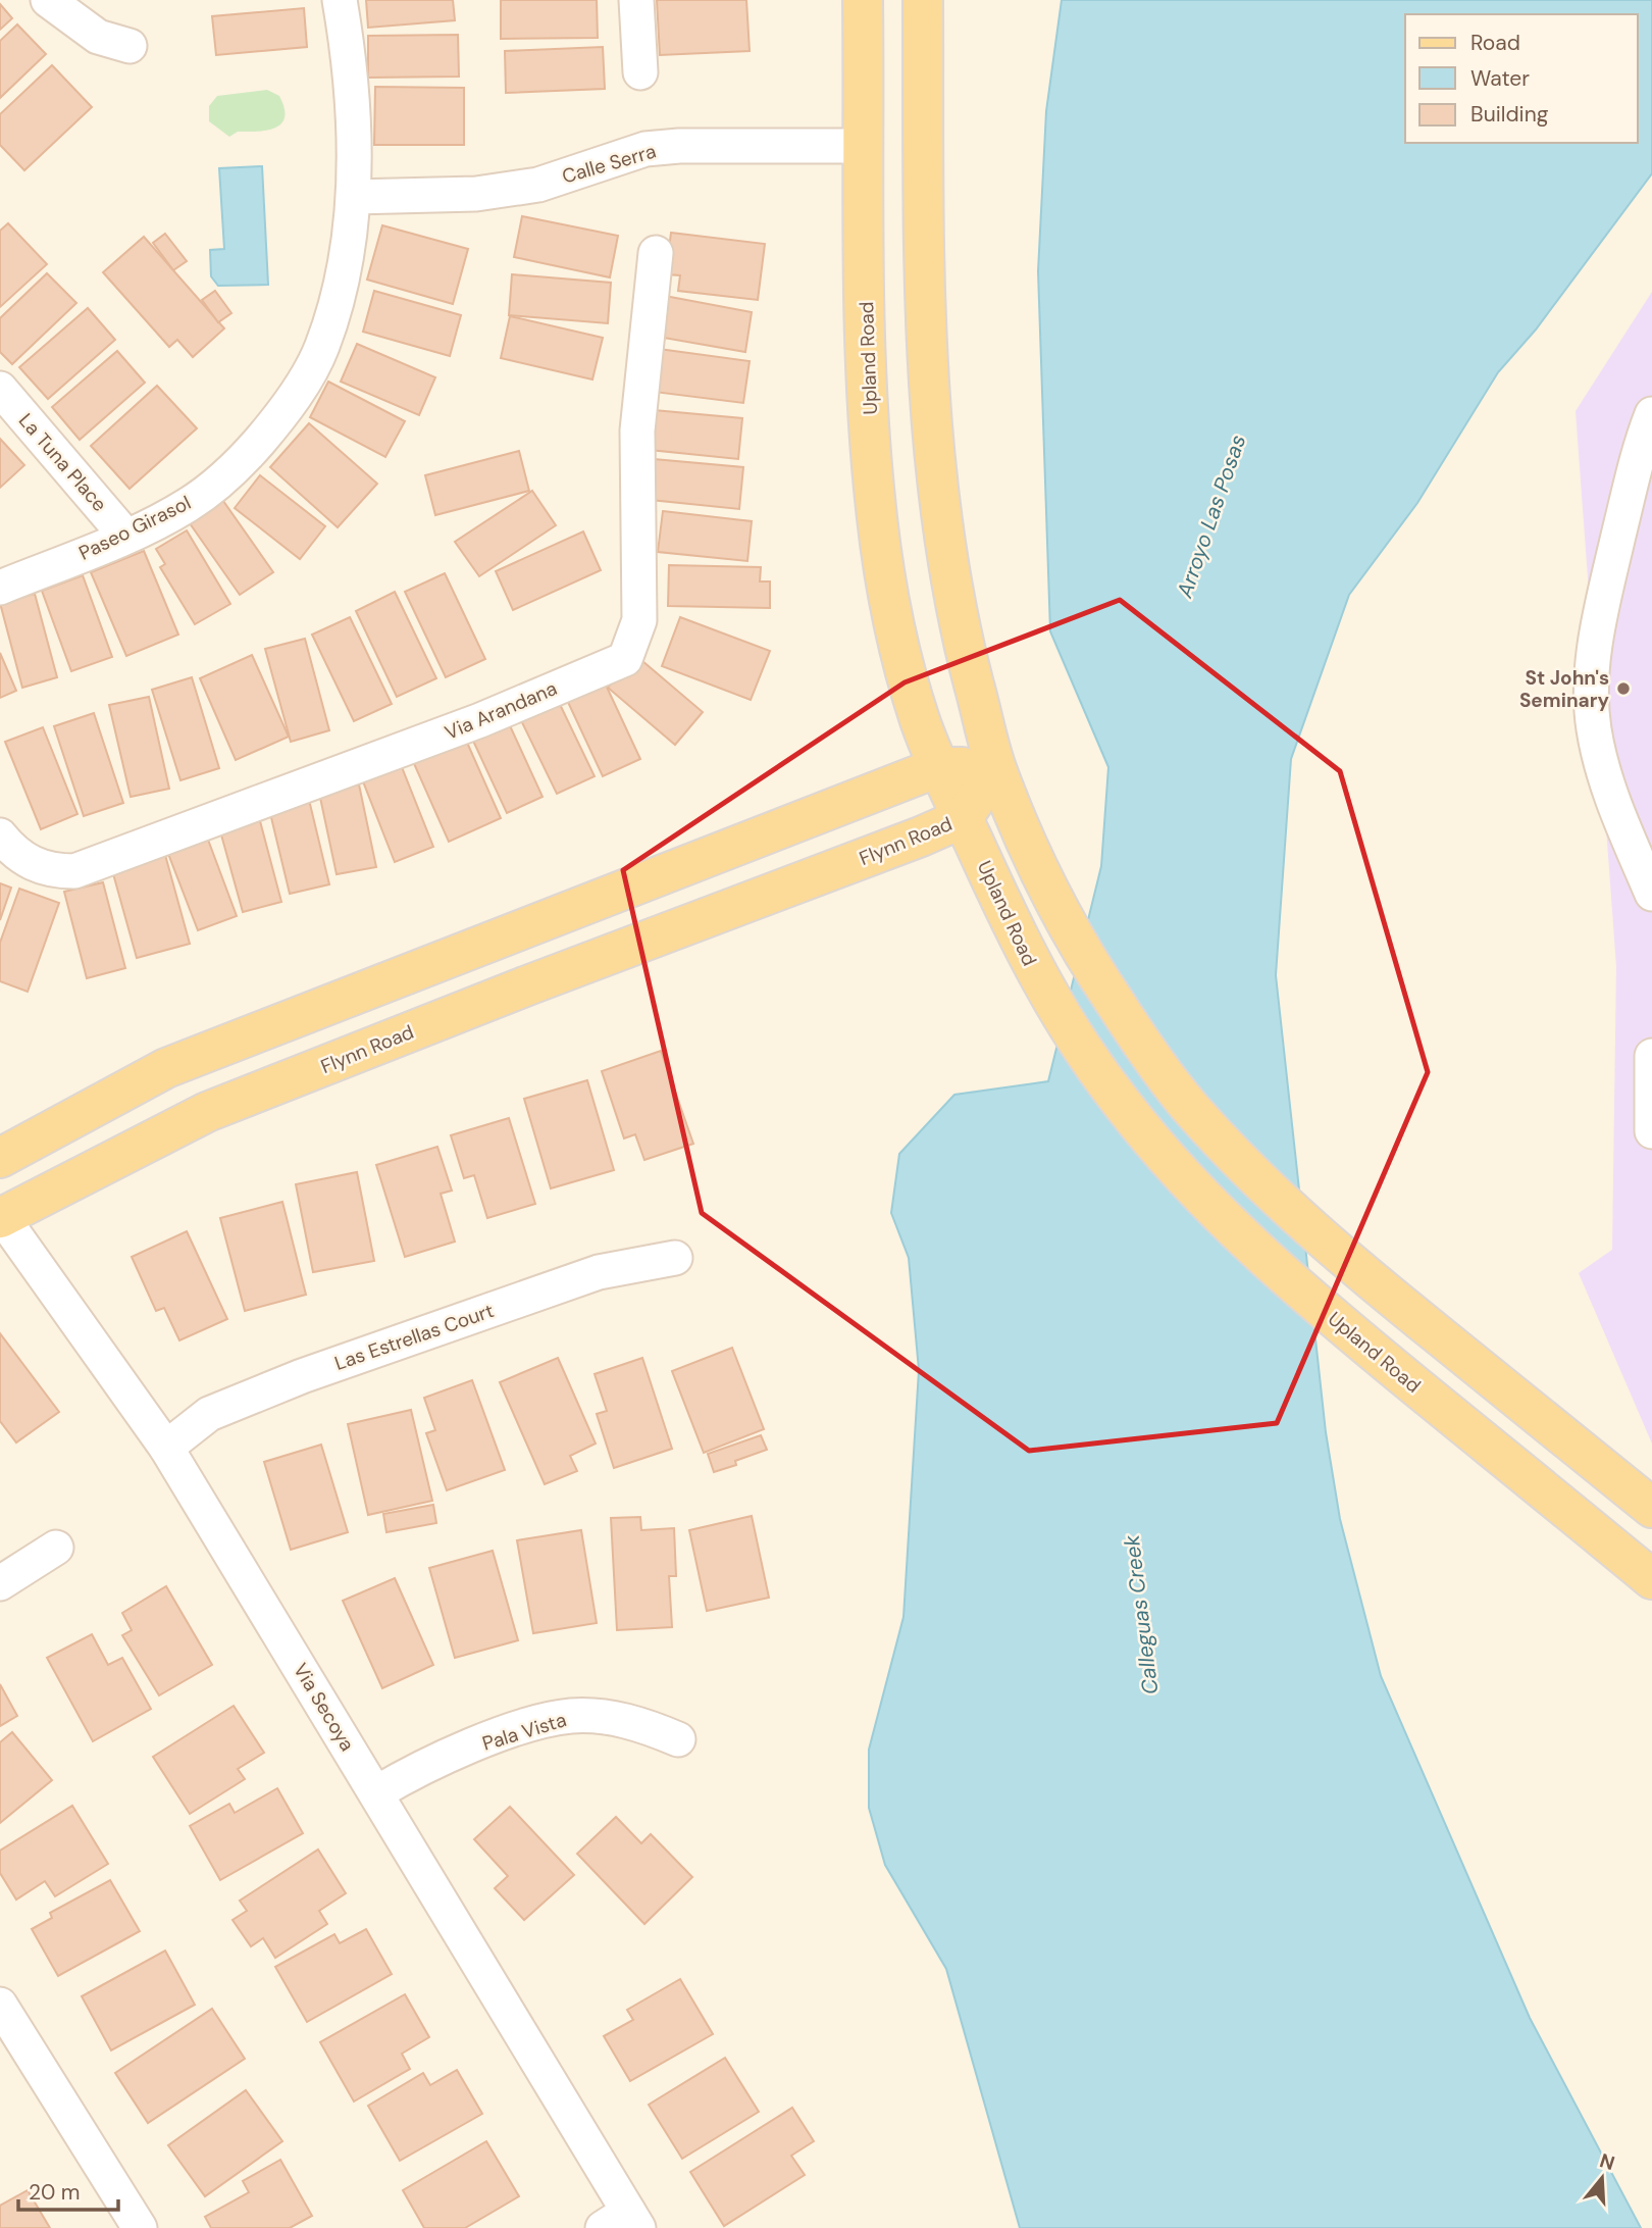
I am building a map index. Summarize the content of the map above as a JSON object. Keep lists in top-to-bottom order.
{
  "streets": {
    "main road": ["Upland Road", "Flynn Road"],
    "street": [
      "Calle Serra",
      "La Tuna Place",
      "Paseo Girasol",
      "Via Arandana",
      "Las Estrellas Court",
      "Via Secoya",
      "Pala Vista"
    ]
  },
  "crossings": [
    ["Calle Serra", "Upland Road"],
    ["Calle Serra", "Paseo Girasol"],
    ["Upland Road", "Flynn Road"],
    ["La Tuna Place", "Paseo Girasol"],
    ["Flynn Road", "Via Secoya"],
    ["Las Estrellas Court", "Via Secoya"],
    ["Via Secoya", "Pala Vista"]
  ],
  "water": ["Arroyo Las Posas", "Calleguas Creek"],
  "places": ["St John's Seminary"],
  "legend": ["Road", "Water", "Building"],
  "scale_bar": "20 m",
  "north": "top"
}
